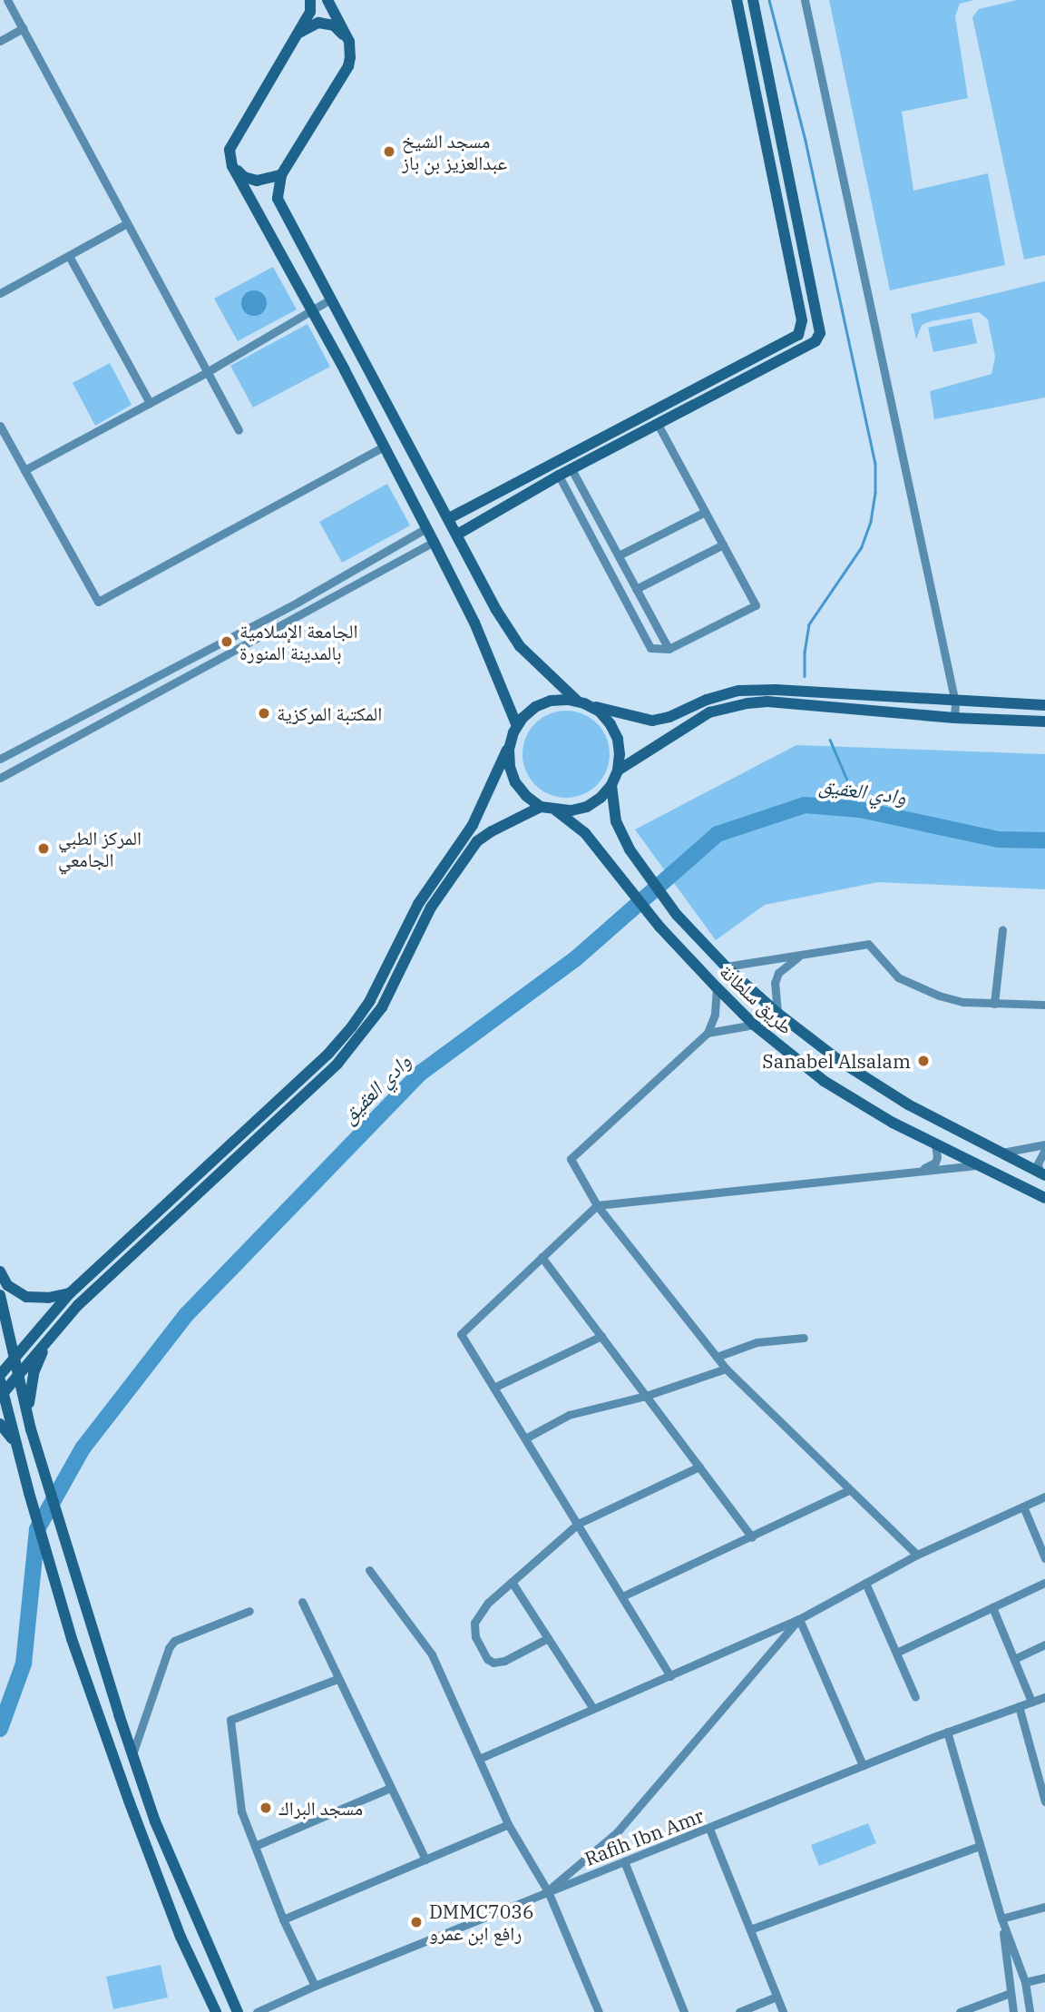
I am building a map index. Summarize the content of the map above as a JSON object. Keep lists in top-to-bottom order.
{
  "streets": {
    "main road": ["طريق سلطانة"],
    "street": ["Rafih Ibn Amr"]
  },
  "water": ["وادي العقيق"],
  "places": [
    "مسجد الشيخ عبدالعزيز بن باز",
    "الجامعة الإسلامية بالمدينة المنورة",
    "المكتبة المركزية",
    "المركز الطبي الجامعي",
    "Sanabel Alsalam",
    "مسجد البراك",
    "DMMC7036 رافع ابن عمرو"
  ]
}
